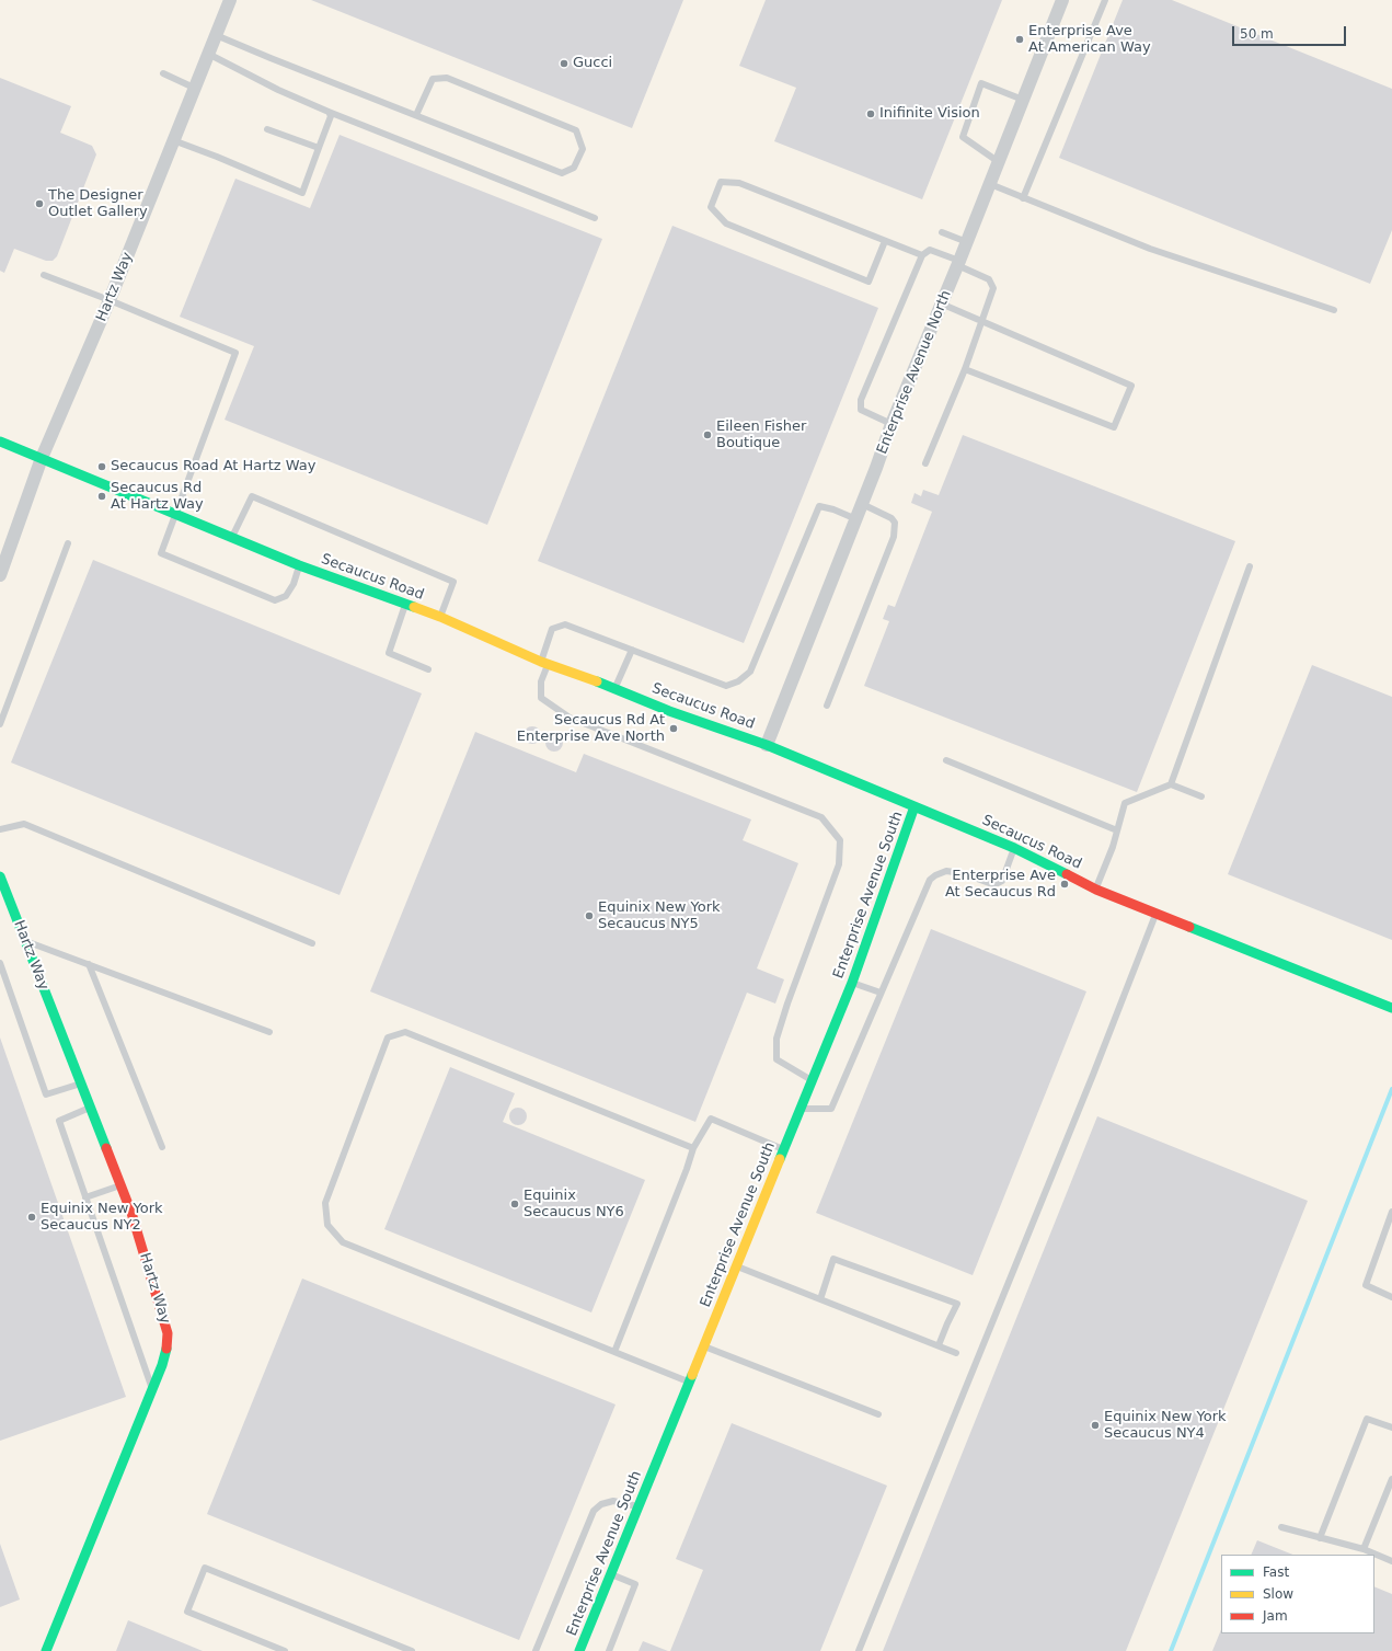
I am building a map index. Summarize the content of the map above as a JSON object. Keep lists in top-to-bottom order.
{
  "streets": {
    "street": [
      "Hartz Way",
      "Enterprise Avenue North",
      "Secaucus Road",
      "Enterprise Avenue South"
    ]
  },
  "crossings": [
    ["Hartz Way", "Secaucus Road"],
    ["Enterprise Avenue North", "Secaucus Road"],
    ["Secaucus Road", "Enterprise Avenue South"]
  ],
  "places": [
    "Enterprise Ave At American Way",
    "Gucci",
    "Inifinite Vision",
    "The Designer Outlet Gallery",
    "Eileen Fisher Boutique",
    "Secaucus Road At Hartz Way",
    "Secaucus Rd At Hartz Way",
    "Secaucus Rd At Enterprise Ave North",
    "Enterprise Ave At Secaucus Rd",
    "Equinix New York Secaucus NY5",
    "Equinix Secaucus NY6",
    "Equinix New York Secaucus NY2",
    "Equinix New York Secaucus NY4"
  ],
  "legend": ["Fast", "Slow", "Jam"],
  "scale_bar": "50 m"
}
